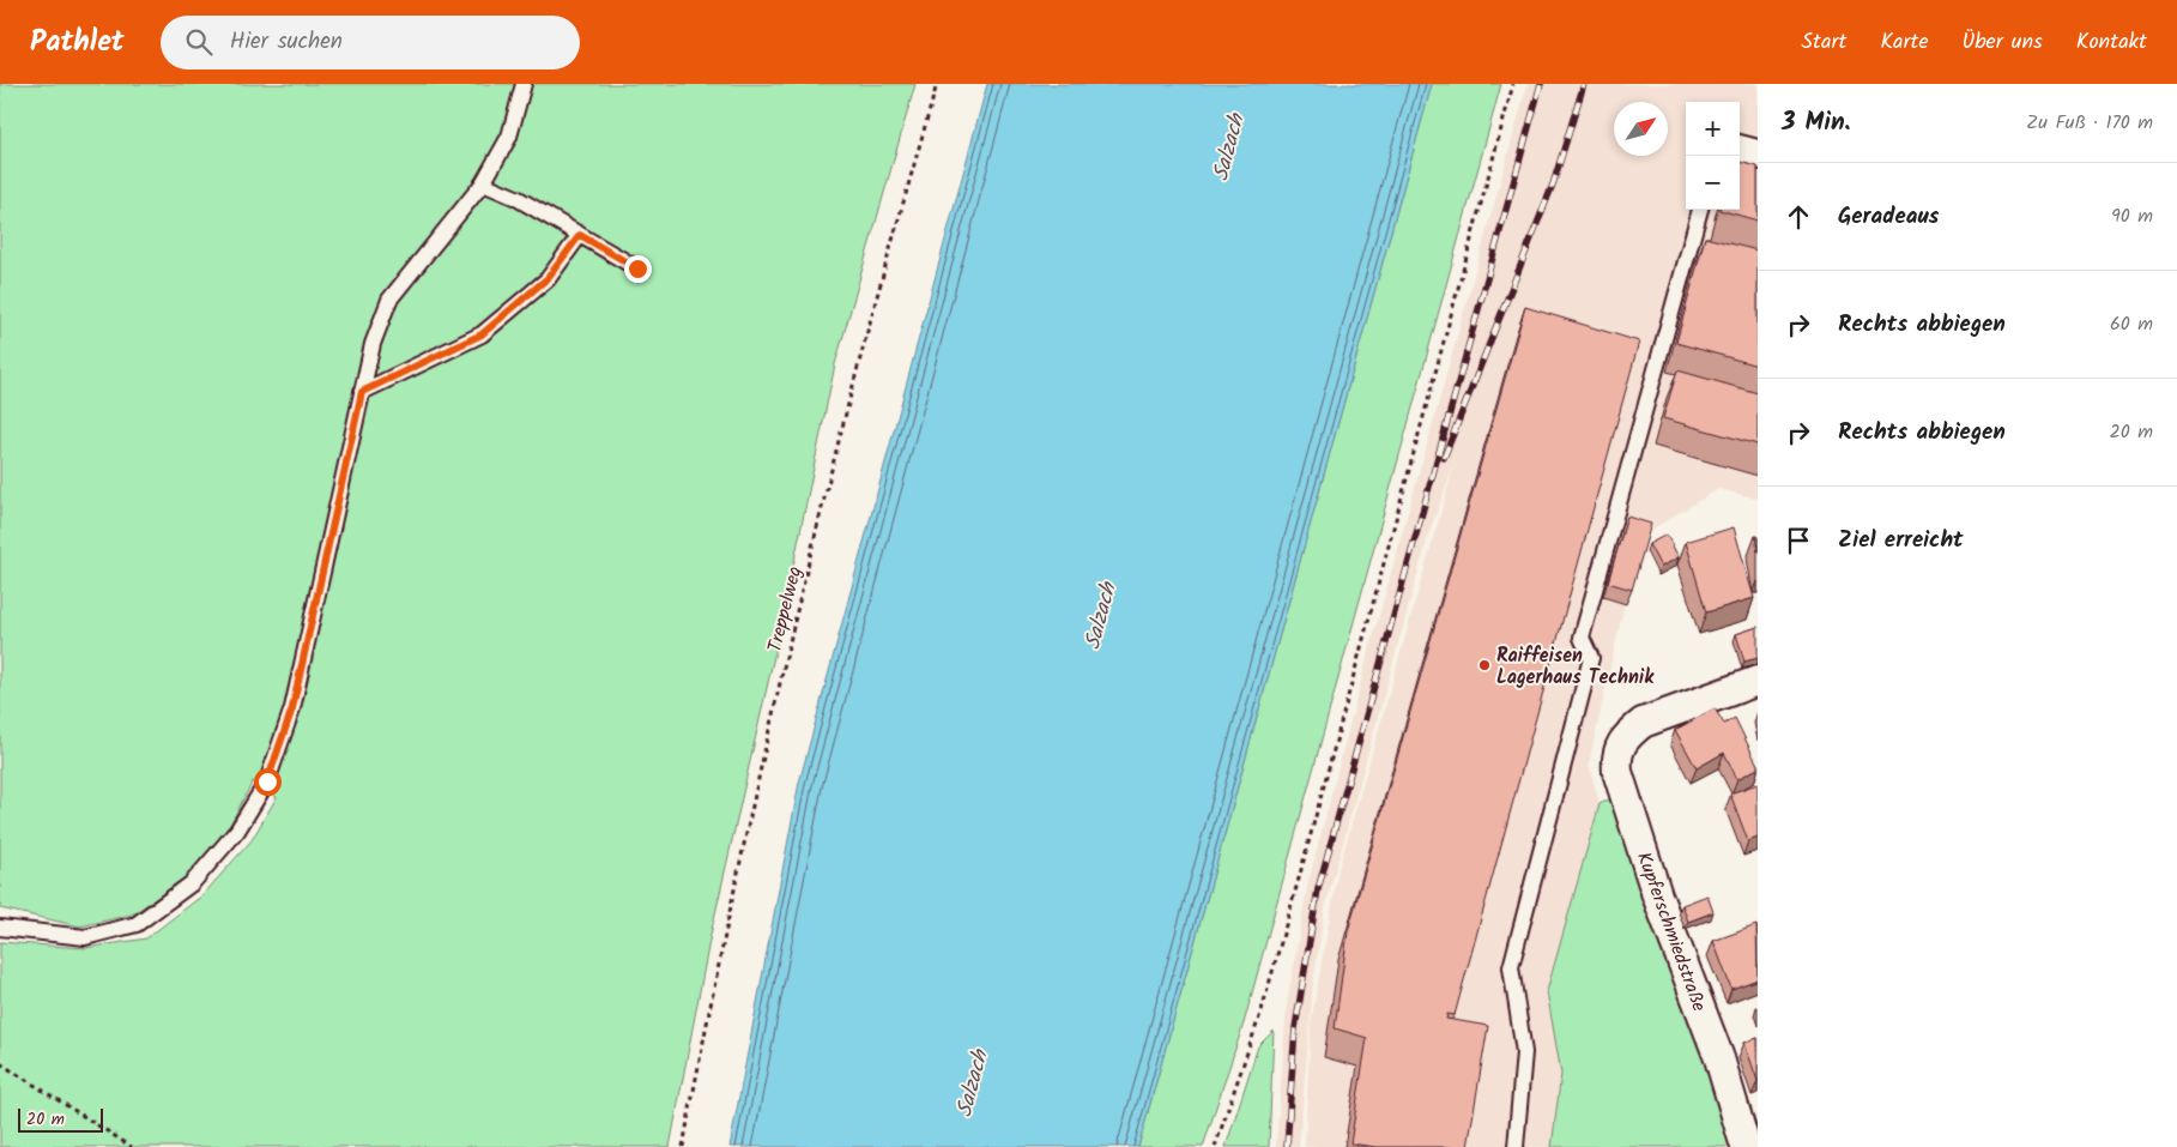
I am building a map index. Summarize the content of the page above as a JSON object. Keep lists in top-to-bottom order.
{
  "streets": {
    "street": ["Kupferschmiedstraße"],
    "path": ["Treppelweg"]
  },
  "water": ["Salzach"],
  "places": ["Raiffeisen Lagerhaus Technik"],
  "scale_bar": "20 m",
  "north": "top right",
  "page": {
    "header": "Pathlet",
    "search": "Hier suchen",
    "nav": [
      "Start",
      "Karte",
      "Über uns",
      "Kontakt"
    ],
    "heading": ["3 Min.", "Zu Fuß · 170 m"],
    "map_buttons": ["+", "−"],
    "list": [
      ["Geradeaus", "90 m"],
      ["Rechts abbiegen", "60 m"],
      ["Rechts abbiegen", "20 m"],
      "Ziel erreicht"
    ],
    "scale": "20 m"
  }
}
